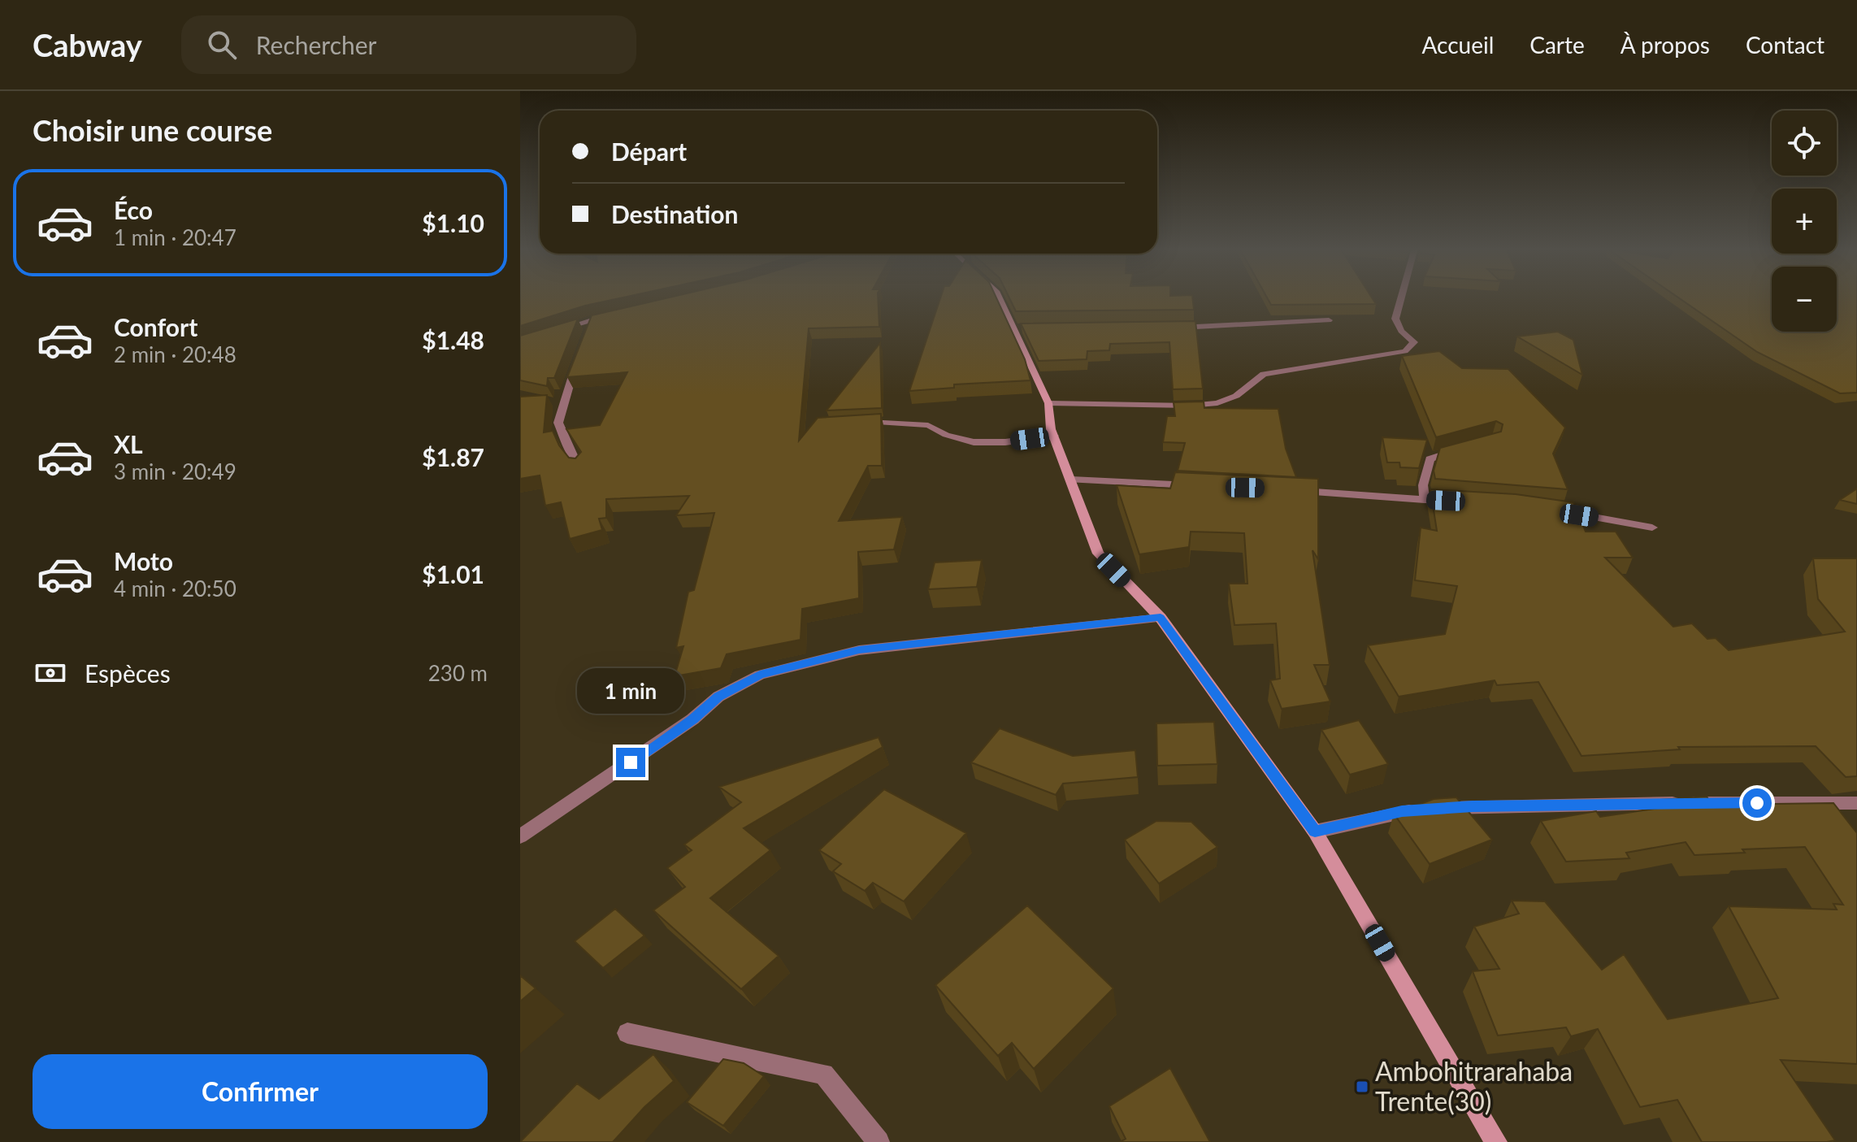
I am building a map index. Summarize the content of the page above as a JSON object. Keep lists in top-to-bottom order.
{
  "places": {
    "transit": ["Ambohitrarahaba Trente(30)"]
  },
  "page": {
    "header": "Cabway",
    "search": "Rechercher",
    "nav": [
      "Accueil",
      "Carte",
      "À propos",
      "Contact"
    ],
    "heading": "Choisir une course",
    "map_buttons": ["+", "−"],
    "banner": ["Départ", "Destination"],
    "list": [
      {
        "name": "Éco",
        "note": "1 min · 20:47",
        "value": "$1.10"
      },
      {
        "name": "Confort",
        "note": "2 min · 20:48",
        "value": "$1.48"
      },
      {
        "name": "XL",
        "note": "3 min · 20:49",
        "value": "$1.87"
      },
      {
        "name": "Moto",
        "note": "4 min · 20:50",
        "value": "$1.01"
      }
    ],
    "pay": ["Espèces", "230 m"],
    "bubble": "1 min",
    "buttons": "Confirmer"
  }
}
